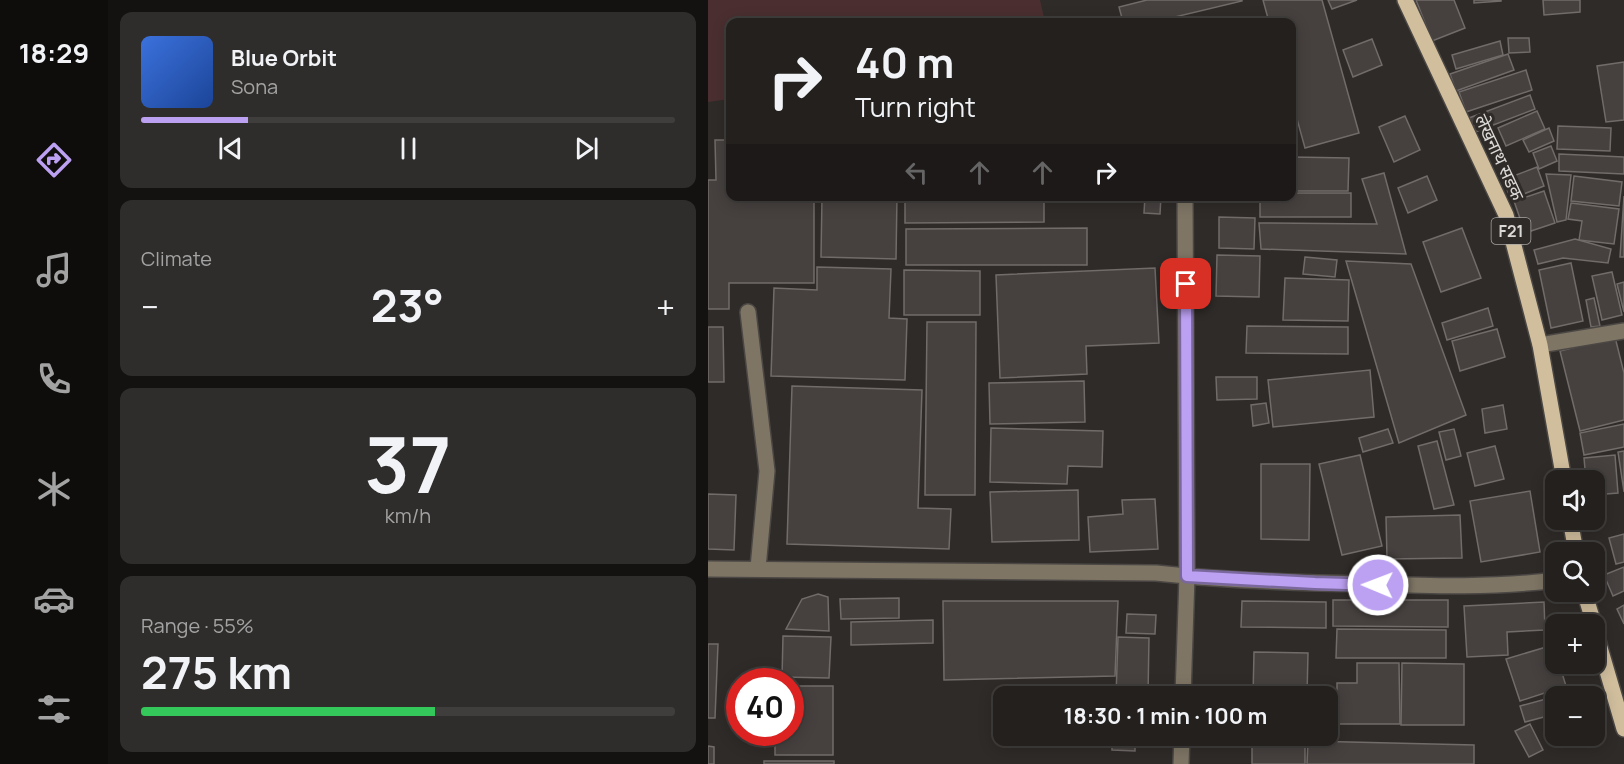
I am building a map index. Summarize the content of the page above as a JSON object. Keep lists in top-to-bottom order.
{
  "streets": {
    "main road": ["लेखनाथ सडक", "F21"]
  },
  "page": {
    "tabs": "18:29",
    "turn": ["40 m", "Turn right"],
    "song": ["Blue Orbit", "Sona"],
    "tile": [
      "Climate",
      ["37", "km/h"],
      ["Range · 55%", "275 km"]
    ],
    "heat": ["−", "23°", "+"],
    "map_buttons": ["+", "−"],
    "limit": "40",
    "trip": "18:30 · 1 min · 100 m"
  }
}
